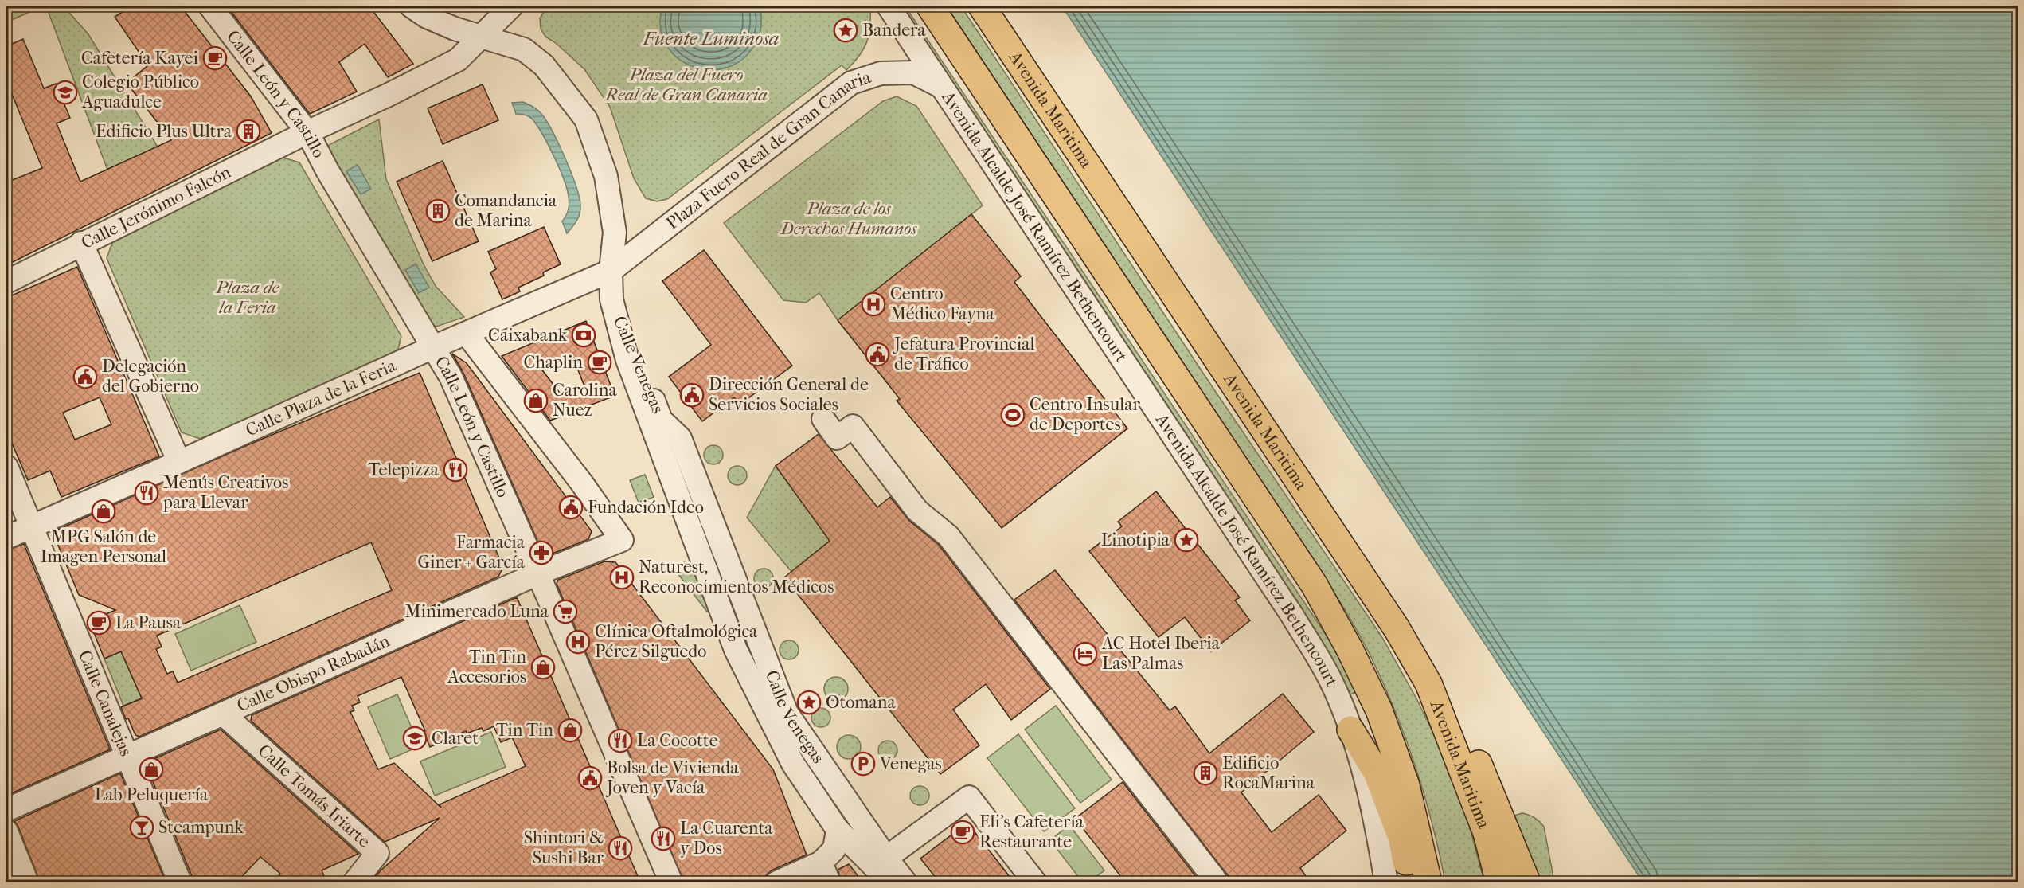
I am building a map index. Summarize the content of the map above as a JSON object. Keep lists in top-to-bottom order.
{
  "streets": {
    "highway": ["Avenida Maritima"],
    "street": [
      "Calle León y Castillo",
      "Plaza Fuero Real de Gran Canaria",
      "Calle Jerónimo Falcón",
      "Avenida Alcalde José Ramírez Bethencourt",
      "Calle Venegas",
      "Calle Plaza de la Feria",
      "Calle Obispo Rabadán",
      "Calle Canalejas",
      "Calle Tomás Iriarte"
    ]
  },
  "crossings": [
    ["Calle León y Castillo", "Calle Jerónimo Falcón"],
    ["Calle León y Castillo", "Calle Plaza de la Feria"],
    ["Calle León y Castillo", "Calle Obispo Rabadán"],
    ["Plaza Fuero Real de Gran Canaria", "Avenida Alcalde José Ramírez Bethencourt"],
    ["Plaza Fuero Real de Gran Canaria", "Calle Venegas"],
    ["Plaza Fuero Real de Gran Canaria", "Calle Plaza de la Feria"],
    ["Calle Venegas", "Calle Plaza de la Feria"],
    ["Calle Plaza de la Feria", "Calle Obispo Rabadán"],
    ["Calle Plaza de la Feria", "Calle Canalejas"],
    ["Calle Obispo Rabadán", "Calle Canalejas"],
    ["Calle Obispo Rabadán", "Calle Tomás Iriarte"]
  ],
  "water": ["Fuente Luminosa"],
  "parks": ["Plaza del Fuero Real de Gran Canaria", "Plaza de los Derechos Humanos", "Plaza de la Feria"],
  "places": {
    "place": ["Bandera", "Linotipia", "Otomana"],
    "cafe": [
      "Cafetería Kayei",
      "Chaplin",
      "La Pausa",
      "Eli's Cafetería Restaurante"
    ],
    "school or university": ["Colegio Público Aguadulce", "Claret"],
    "building": ["Edificio Plus Ultra", "Comandancia de Marina", "Edificio RocaMarina"],
    "hospital": ["Centro Médico Fayna", "Naturest, Reconocimientos Médicos", "Clínica Oftalmológica Pérez Silguedo"],
    "bank": ["Caixabank"],
    "public building": [
      "Jefatura Provincial de Tráfico",
      "Delegación del Gobierno",
      "Dirección General de Servicios Sociales",
      "Fundación Ideo",
      "Bolsa de Vivienda Joven y Vacía"
    ],
    "shop": [
      "Carolina Nuez",
      "MPG Salón de Imagen Personal",
      "Tin Tin Accesorios",
      "Tin Tin",
      "Lab Peluquería"
    ],
    "sports": ["Centro Insular de Deportes"],
    "restaurant": [
      "Telepizza",
      "Menús Creativos para Llevar",
      "La Cocotte",
      "La Cuarenta y Dos",
      "Shintori & Sushi Bar"
    ],
    "pharmacy": ["Farmacia Giner + García"],
    "supermarket": ["Minimercado Luna"],
    "hotel": ["AC Hotel Iberia Las Palmas"],
    "parking": ["Venegas"],
    "bar": ["Steampunk"]
  }
}
